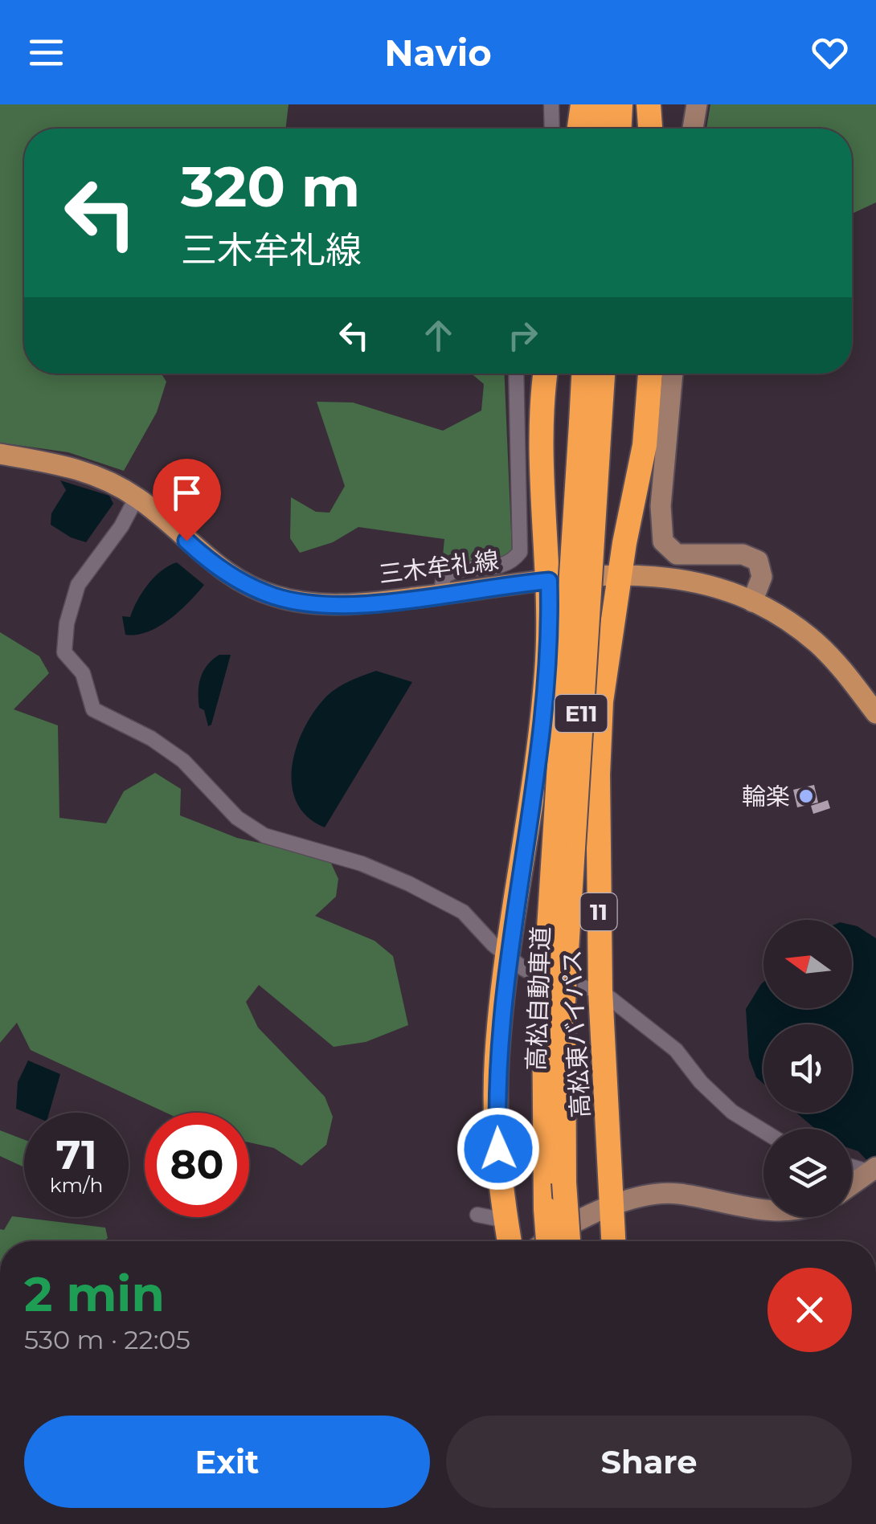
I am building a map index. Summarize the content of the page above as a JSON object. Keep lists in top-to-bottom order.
{
  "streets": {
    "highway": [
      "E11",
      "11",
      "高松自動車道",
      "高松東バイパス"
    ],
    "main road": ["三木牟礼線"]
  },
  "crossings": [
    ["三木牟礼線", "高松東バイパス"]
  ],
  "places": ["輪楽"],
  "north": "left",
  "page": {
    "header": "Navio",
    "turn": ["320 m", "三木牟礼線"],
    "speed": "71 km/h",
    "limit": "80",
    "heading": ["2 min", "530 m · 22:05"],
    "buttons": ["Exit", "Share"]
  }
}
